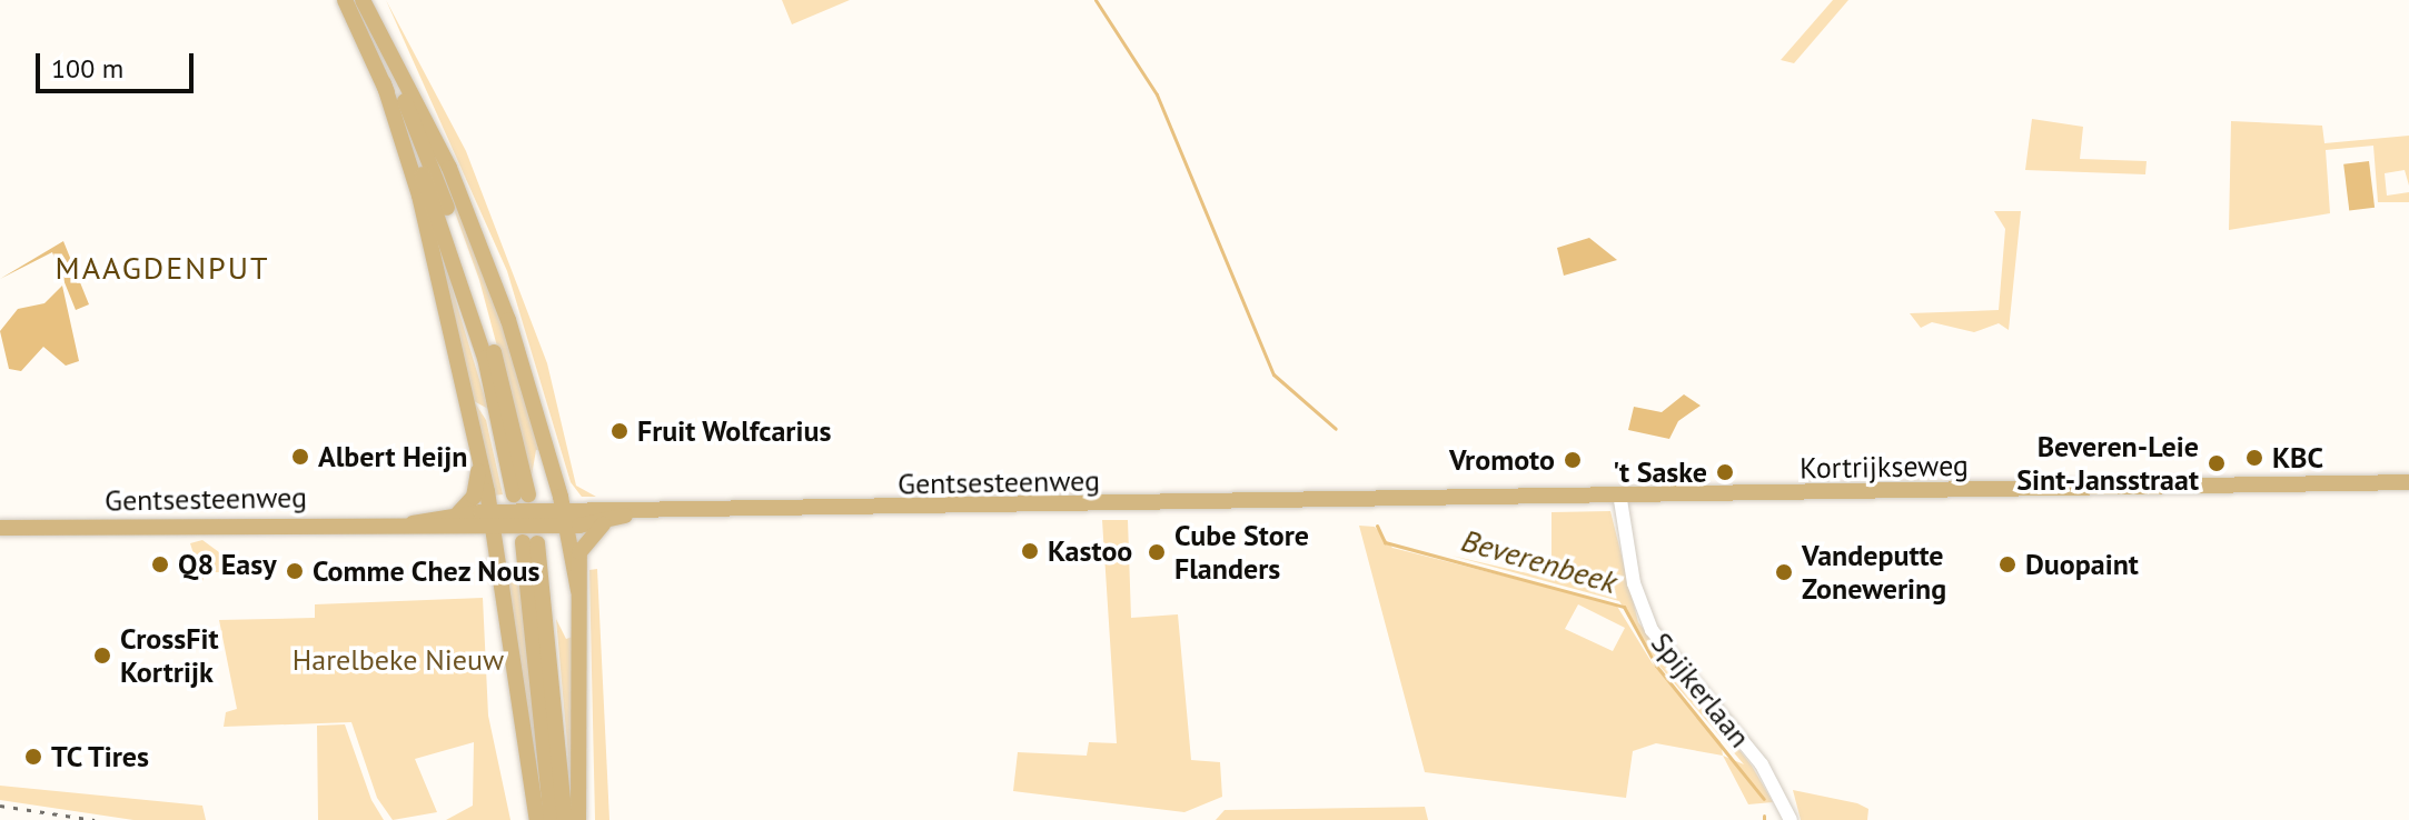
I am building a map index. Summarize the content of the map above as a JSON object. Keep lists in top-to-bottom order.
{
  "streets": {
    "main road": ["Kortrijkseweg", "Gentsesteenweg"],
    "street": ["Spijkerlaan"]
  },
  "crossings": [
    ["Kortrijkseweg", "Gentsesteenweg"],
    ["Kortrijkseweg", "Spijkerlaan"]
  ],
  "districts": ["MAAGDENPUT"],
  "water": ["Beverenbeek"],
  "parks": ["Harelbeke Nieuw"],
  "places": [
    "Fruit Wolfcarius",
    "Albert Heijn",
    "KBC",
    "Vromoto",
    "Beveren-Leie Sint-Jansstraat",
    "'t Saske",
    "Kastoo",
    "Cube Store Flanders",
    "Q8 Easy",
    "Duopaint",
    "Comme Chez Nous",
    "Vandeputte Zonewering",
    "CrossFit Kortrijk",
    "TC Tires"
  ],
  "scale_bar": "100 m"
}
